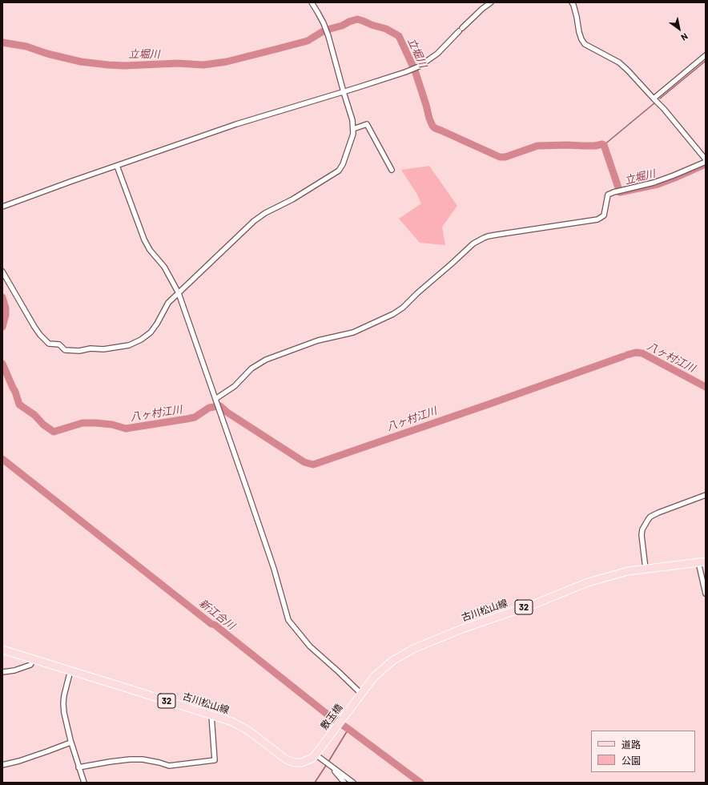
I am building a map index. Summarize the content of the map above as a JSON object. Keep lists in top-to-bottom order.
{
  "streets": {
    "main road": ["32", "古川松山線", "敷玉橋"]
  },
  "crossings": [
    ["古川松山線", "敷玉橋"]
  ],
  "water": ["立堀川", "八ヶ村江川", "新江合川"],
  "legend": ["道路", "公園"],
  "north": "bottom right"
}
